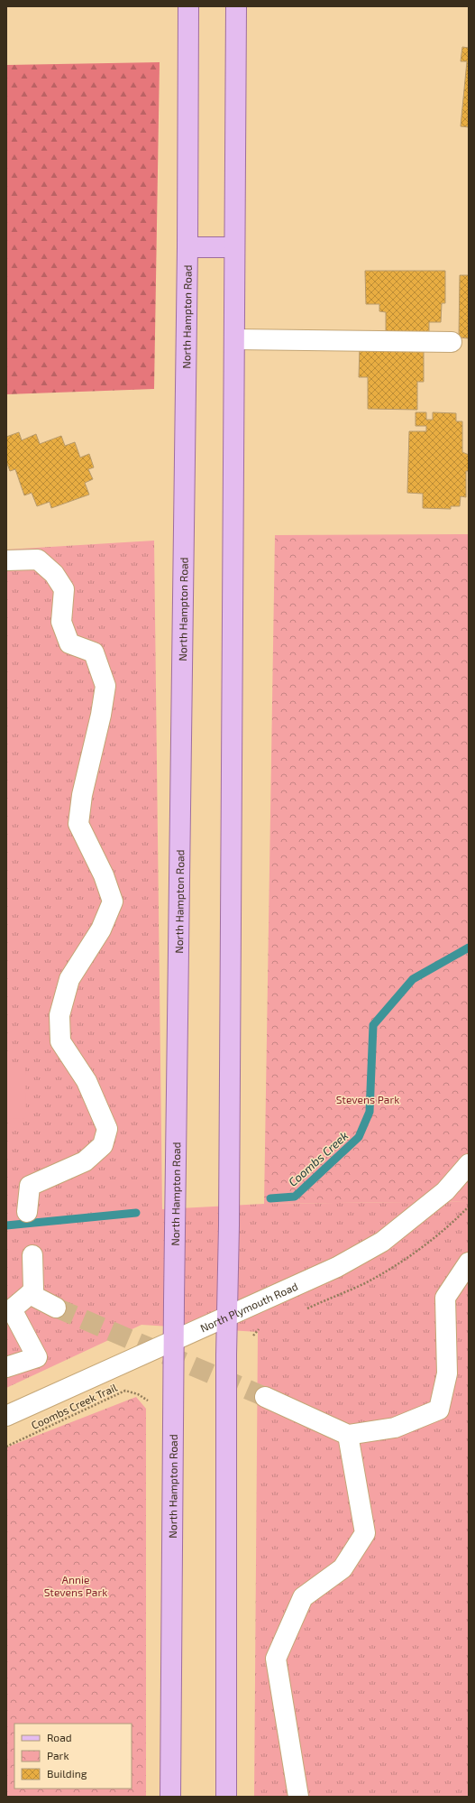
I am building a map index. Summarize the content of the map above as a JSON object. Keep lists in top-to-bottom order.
{
  "streets": {
    "main road": ["North Hampton Road"],
    "street": ["North Plymouth Road"],
    "path": ["Coombs Creek Trail"]
  },
  "crossings": [
    ["North Hampton Road", "North Plymouth Road"]
  ],
  "water": ["Coombs Creek"],
  "parks": ["Stevens Park", "Annie Stevens Park"],
  "legend": ["Road", "Park", "Building"]
}
